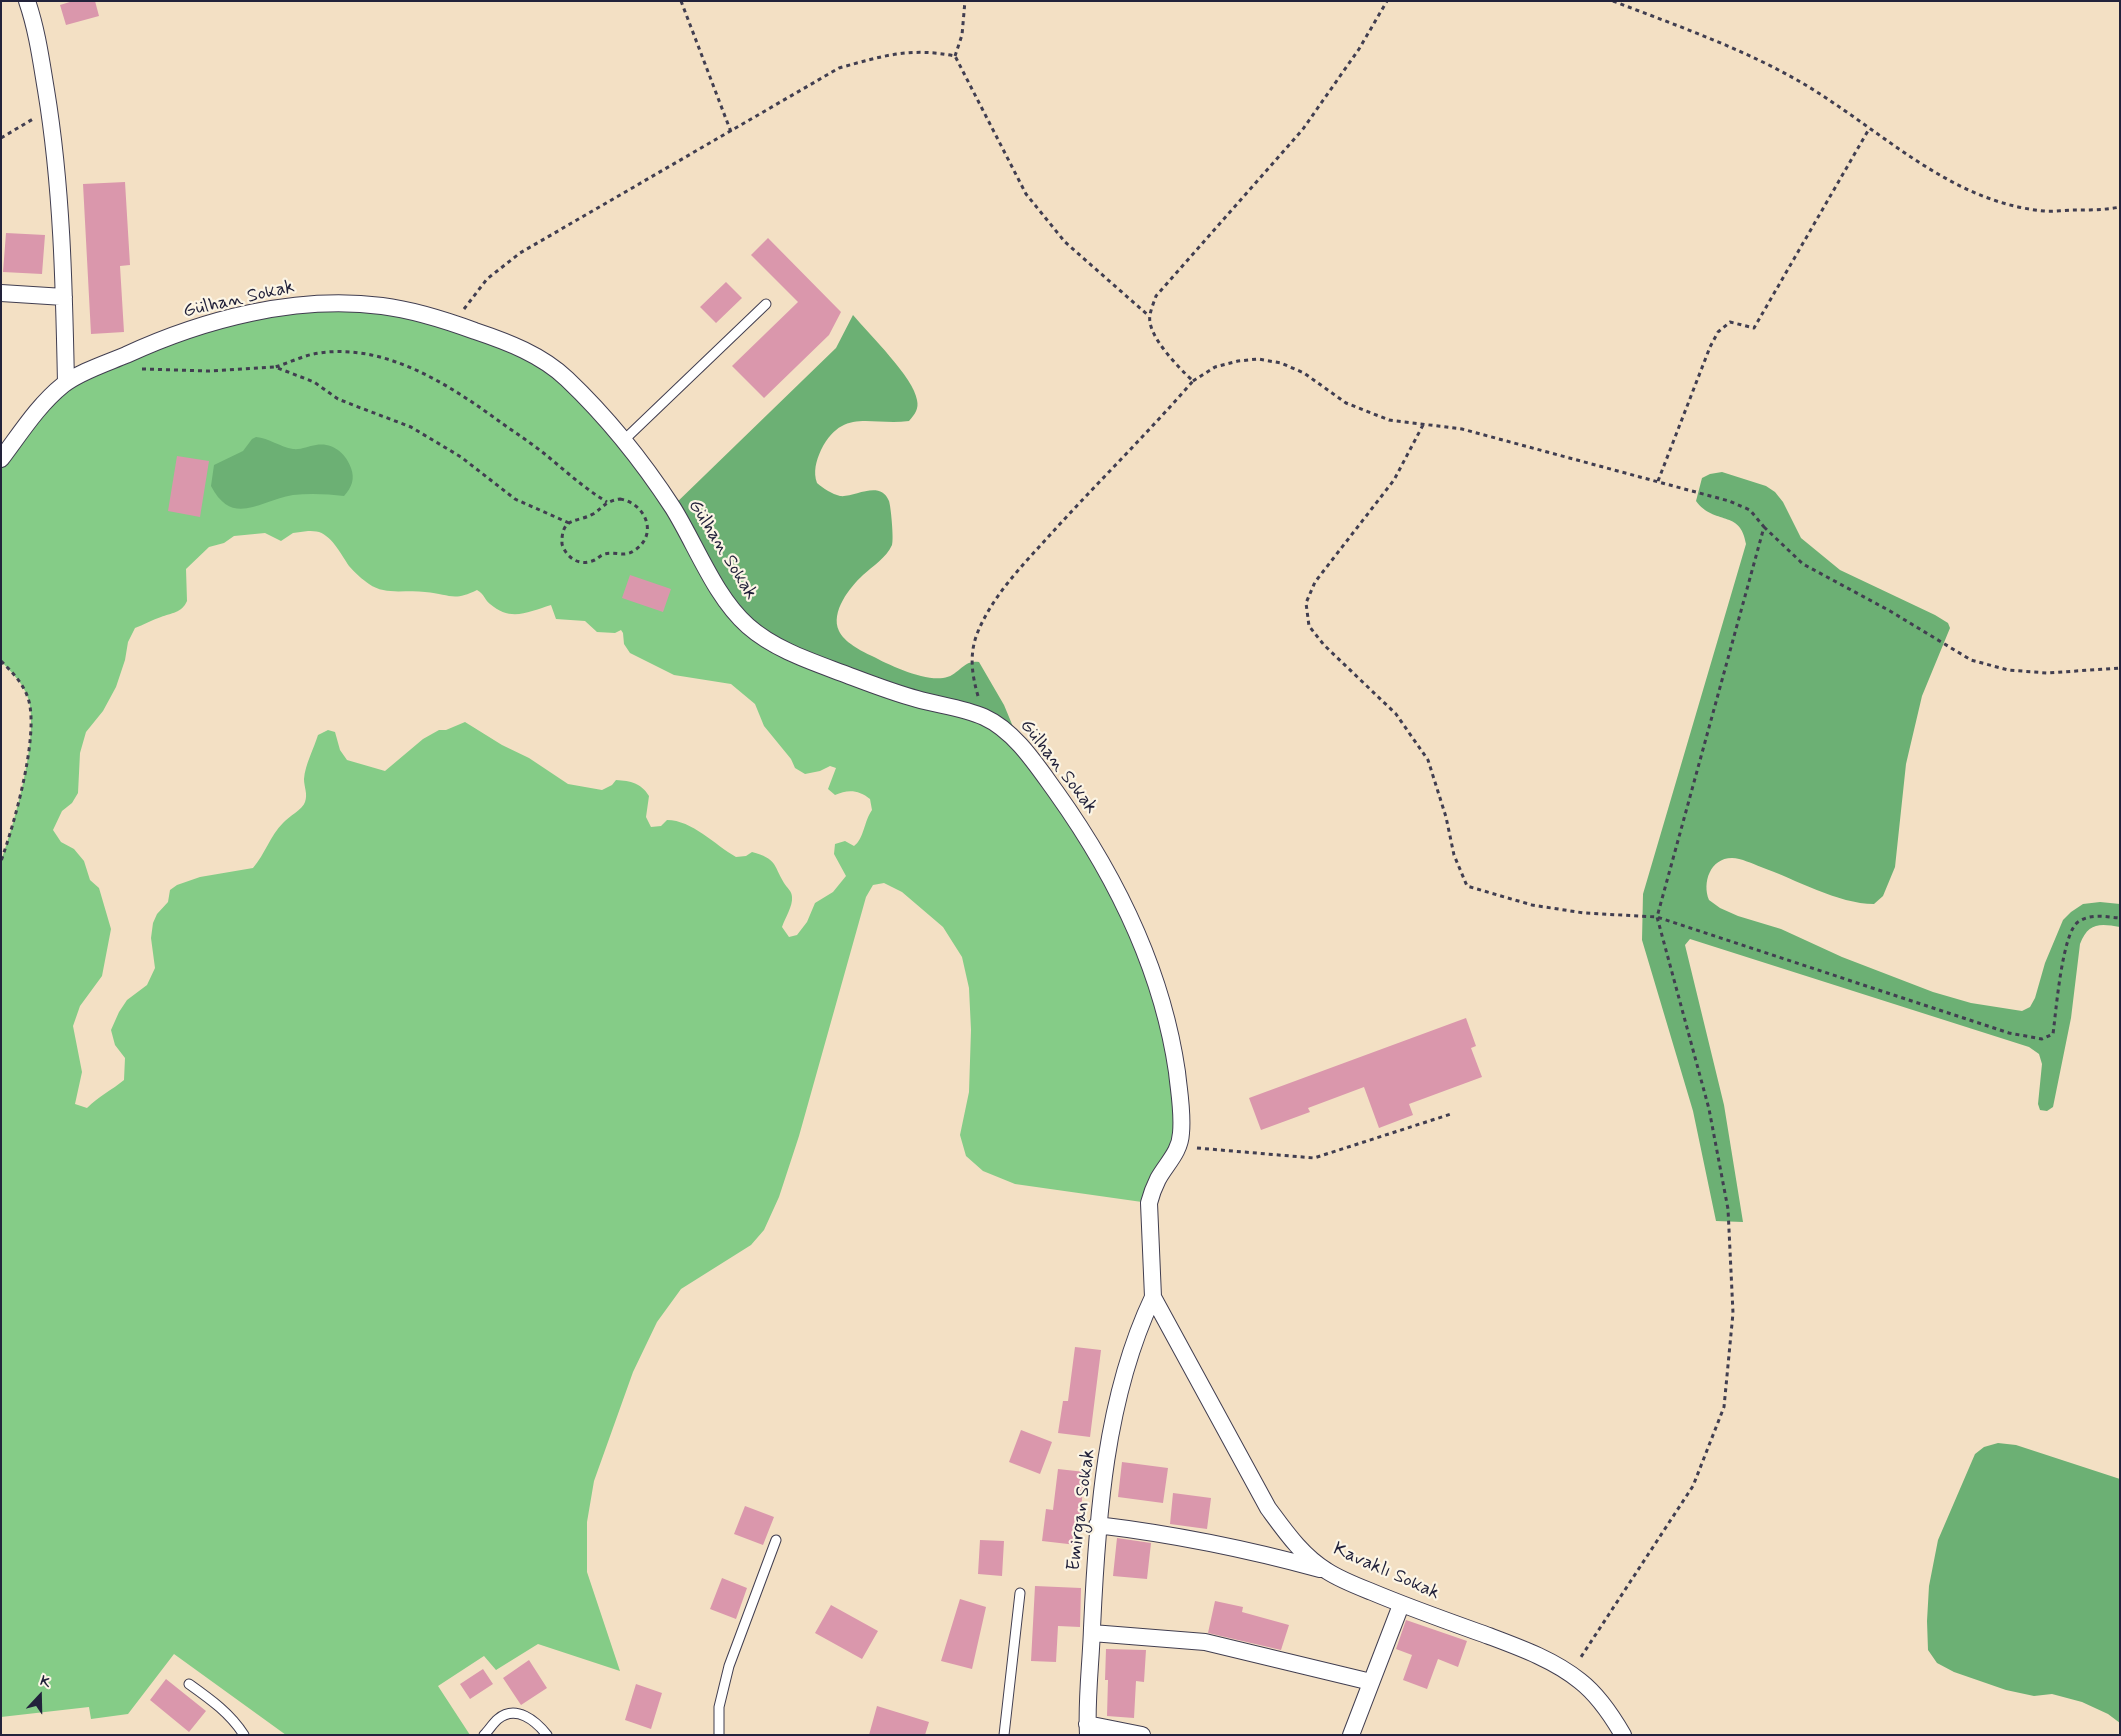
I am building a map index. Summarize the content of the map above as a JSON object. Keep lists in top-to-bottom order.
{
  "streets": {
    "street": ["Gülhan Sokak", "Emirgan Sokak", "Kavaklı Sokak"]
  },
  "crossings": [
    ["Gülhan Sokak", "Emirgan Sokak"],
    ["Gülhan Sokak", "Kavaklı Sokak"],
    ["Emirgan Sokak", "Kavaklı Sokak"]
  ],
  "north": "top"
}
